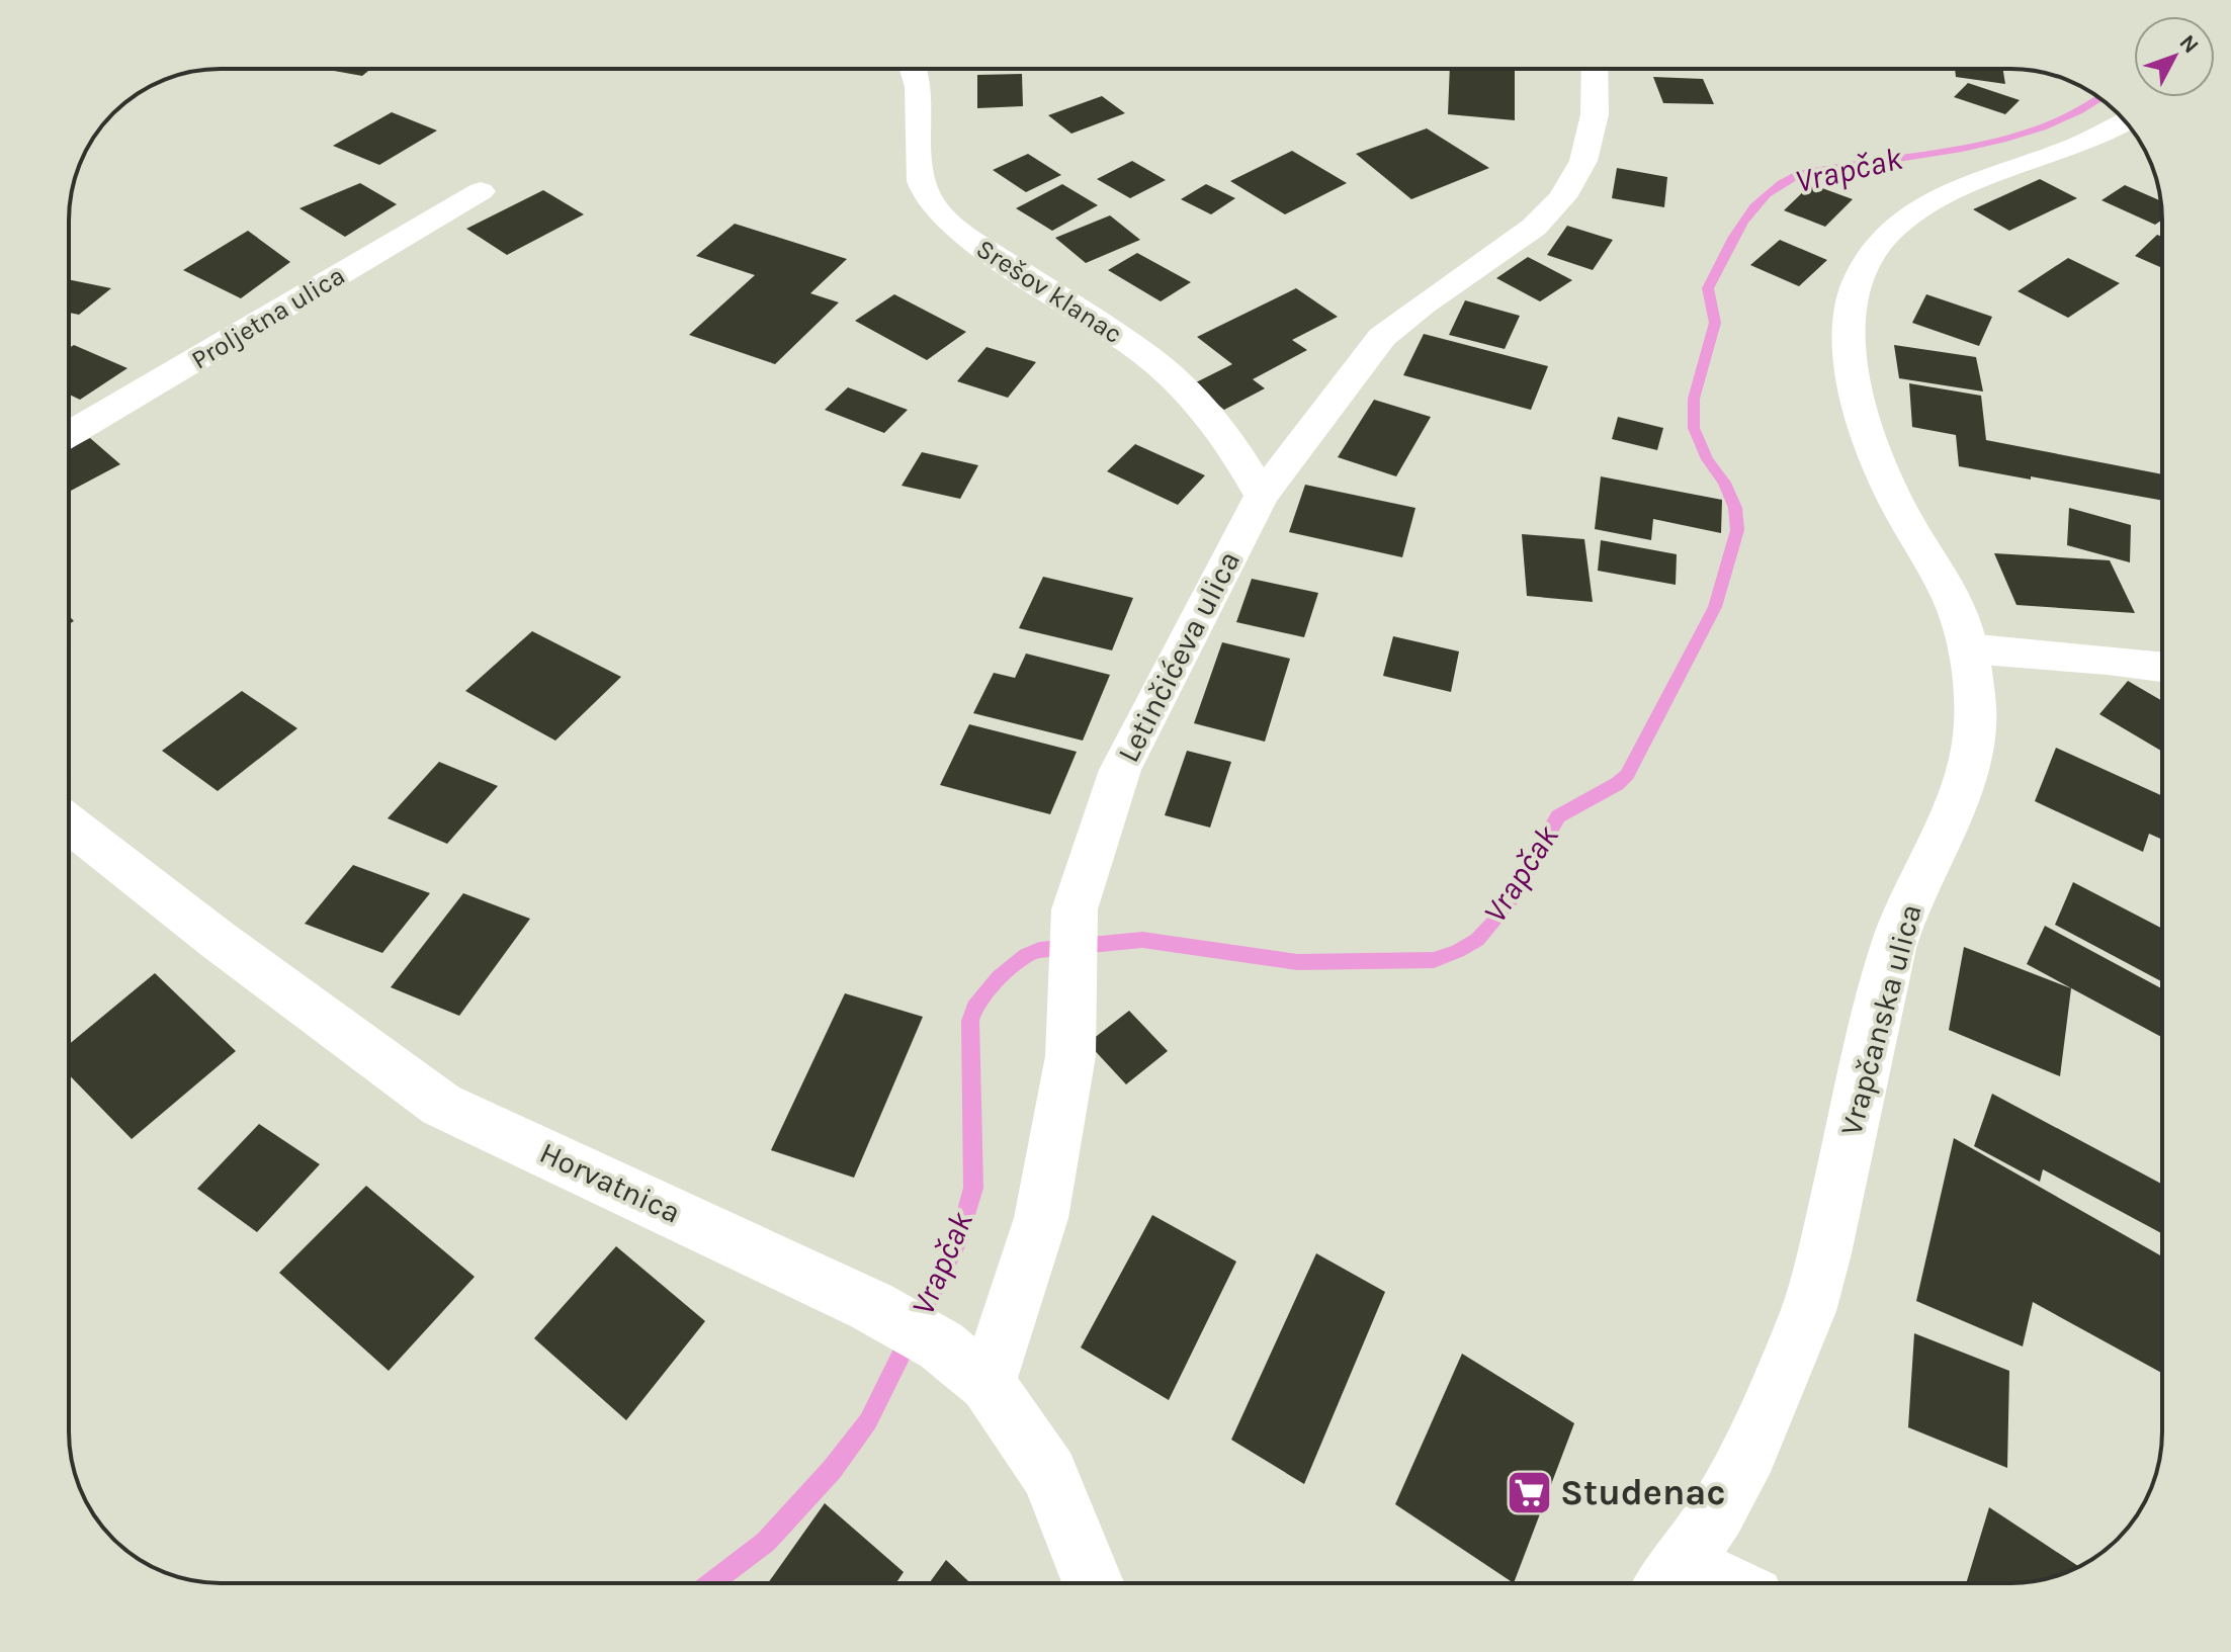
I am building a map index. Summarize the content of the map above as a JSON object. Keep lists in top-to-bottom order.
{
  "streets": {
    "street": [
      "Srešov klanac",
      "Proljetna ulica",
      "Letinčićeva ulica",
      "Vrapčanska ulica",
      "Horvatnica"
    ]
  },
  "crossings": [
    ["Srešov klanac", "Letinčićeva ulica"],
    ["Letinčićeva ulica", "Horvatnica"]
  ],
  "water": ["Vrapčak"],
  "places": {
    "supermarket": ["Studenac"]
  },
  "north": "top right"
}
